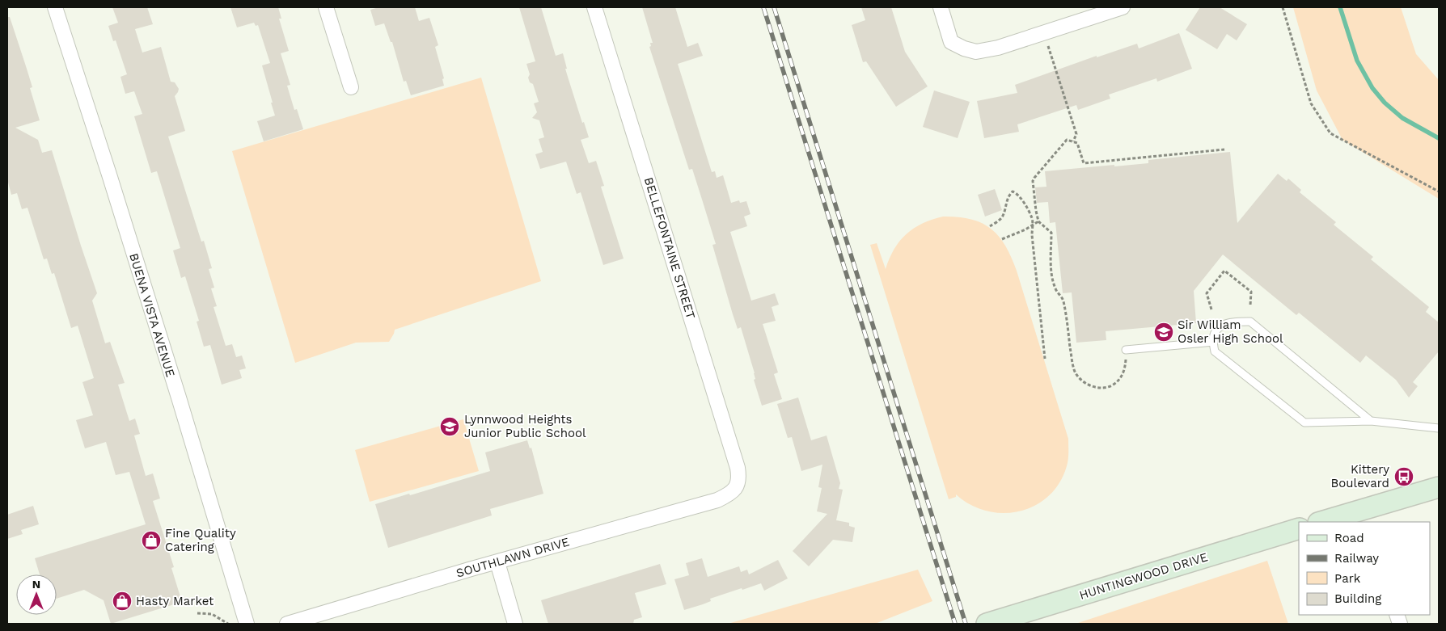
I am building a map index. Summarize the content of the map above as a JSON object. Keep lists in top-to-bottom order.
{
  "streets": {
    "street": [
      "BELLEFONTAINE STREET",
      "BUENA VISTA AVENUE",
      "SOUTHLAWN DRIVE",
      "HUNTINGWOOD DRIVE"
    ]
  },
  "crossings": [
    ["BELLEFONTAINE STREET", "SOUTHLAWN DRIVE"]
  ],
  "places": {
    "school or university": ["Sir William Osler High School", "Lynnwood Heights Junior Public School"],
    "bus stop": ["Kittery Boulevard"],
    "shop": ["Fine Quality Catering", "Hasty Market"]
  },
  "legend": [
    "Road",
    "Railway",
    "Park",
    "Building"
  ],
  "north": "top"
}
